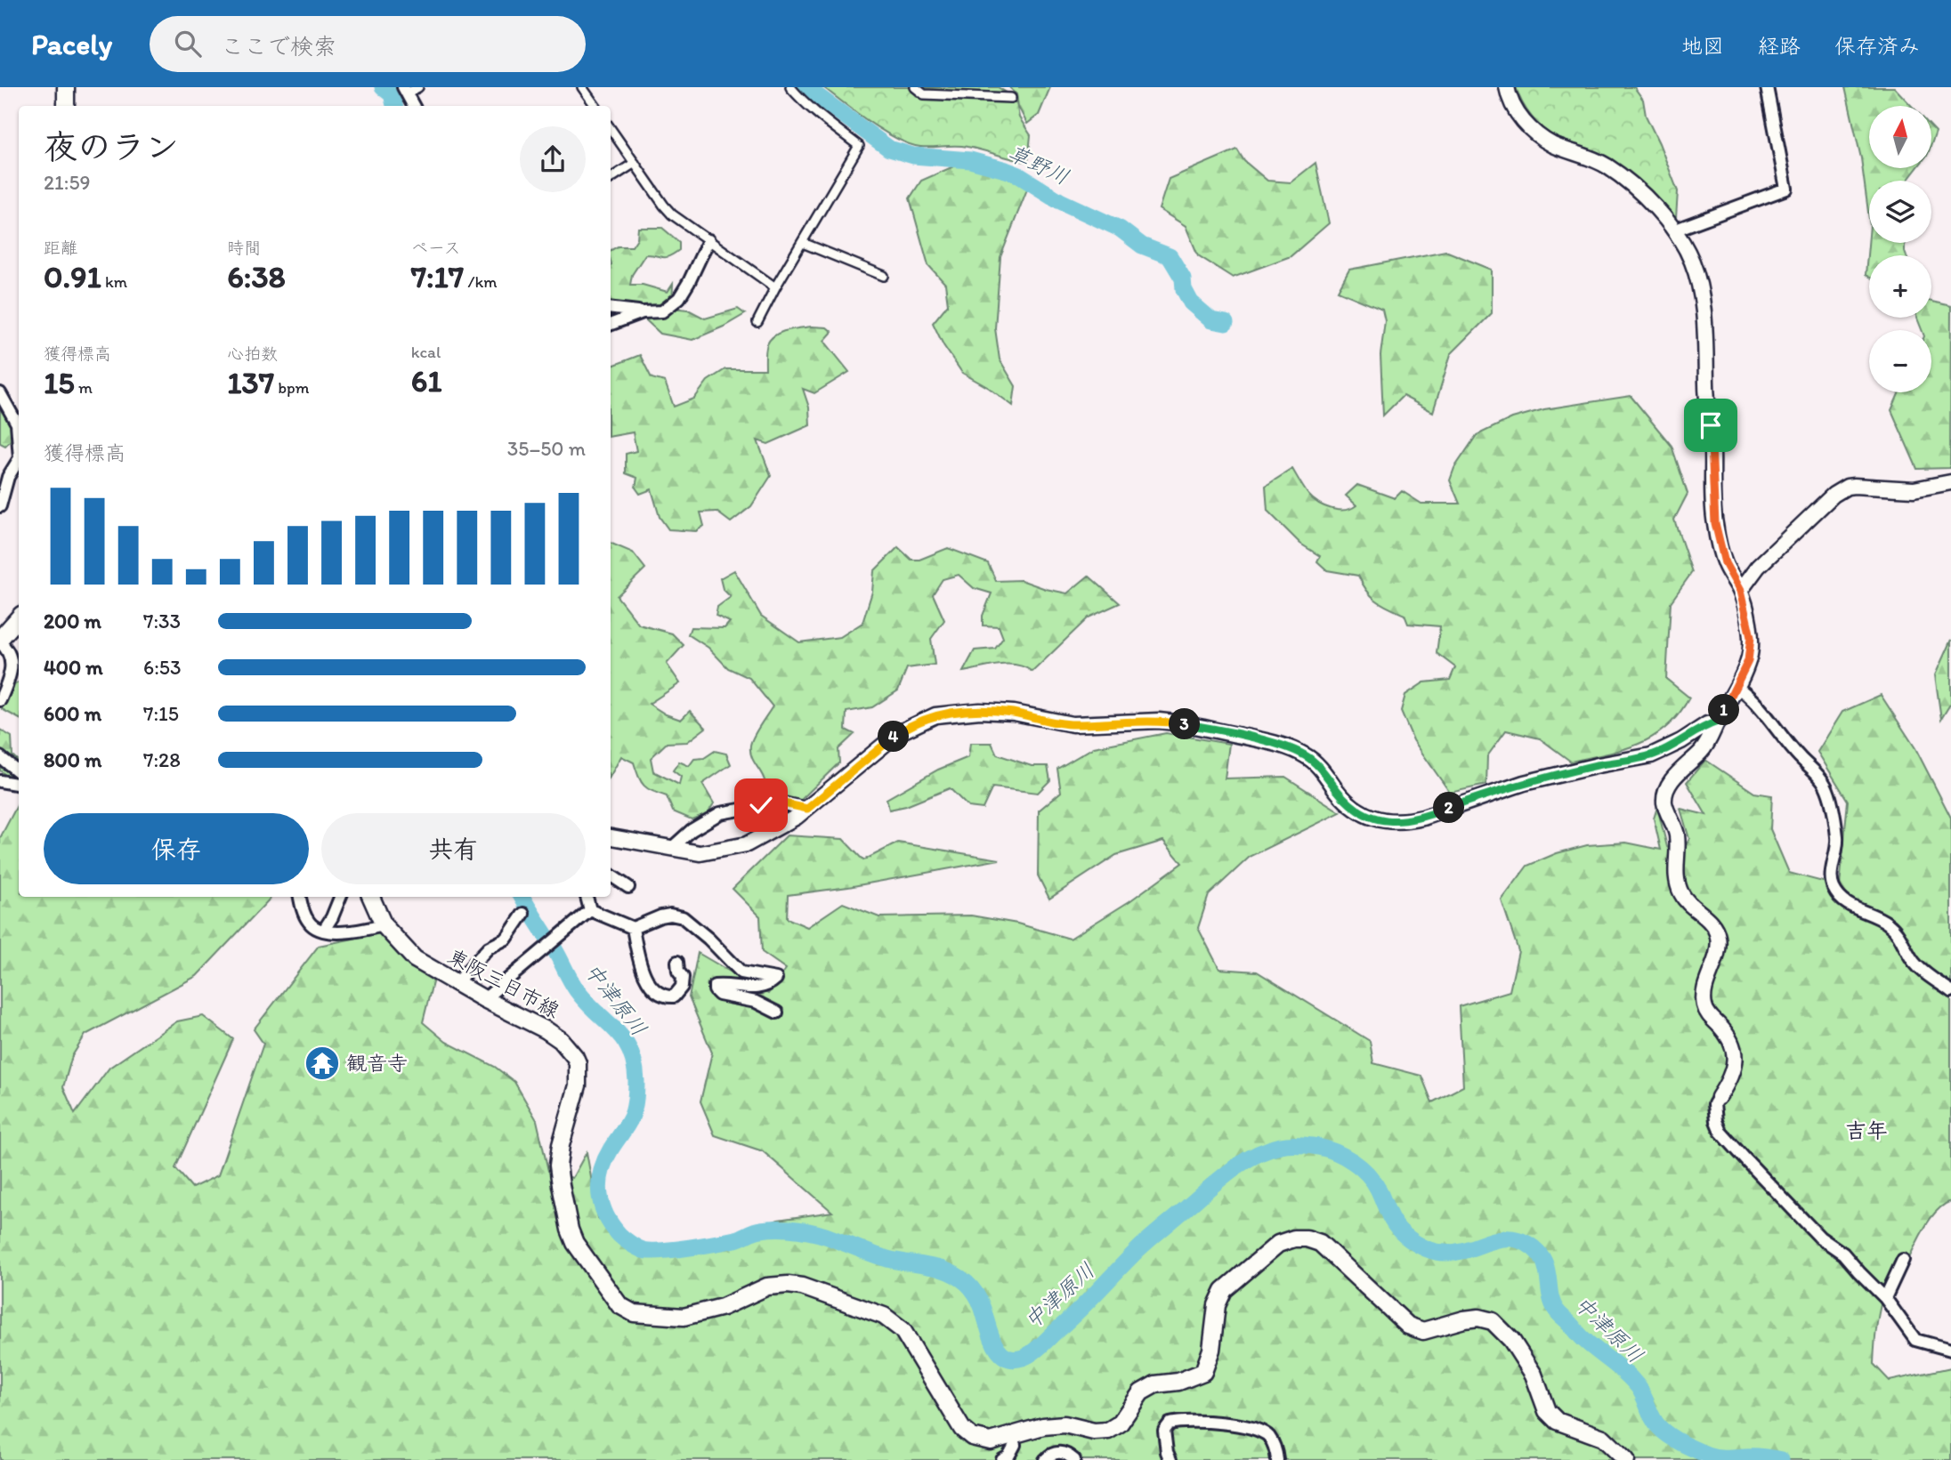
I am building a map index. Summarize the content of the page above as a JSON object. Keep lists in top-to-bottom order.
{
  "streets": {
    "main road": ["東阪三日市線"]
  },
  "districts": ["吉年"],
  "water": ["草野川", "中津原川"],
  "places": {
    "temple": ["観音寺"]
  },
  "north": "top",
  "page": {
    "header": "Pacely",
    "search": "ここで検索",
    "nav": ["地図", "経路", "保存済み"],
    "map_buttons": ["+", "−"],
    "heading": ["夜のラン", "21:59"],
    "stats": [
      ["距離", "0.91 km"],
      ["時間", "6:38"],
      ["ペース", "7:17 /km"],
      ["獲得標高", "15 m"],
      ["心拍数", "137 bpm"],
      ["kcal", "61"]
    ],
    "chart": ["獲得標高", "35–50 m"],
    "list": [
      {
        "name": "200 m",
        "note": "7:33"
      },
      {
        "name": "400 m",
        "note": "6:53"
      },
      {
        "name": "600 m",
        "note": "7:15"
      },
      {
        "name": "800 m",
        "note": "7:28"
      }
    ],
    "pins": [
      "1",
      "3",
      "4",
      "2"
    ],
    "buttons": ["保存", "共有"]
  }
}
